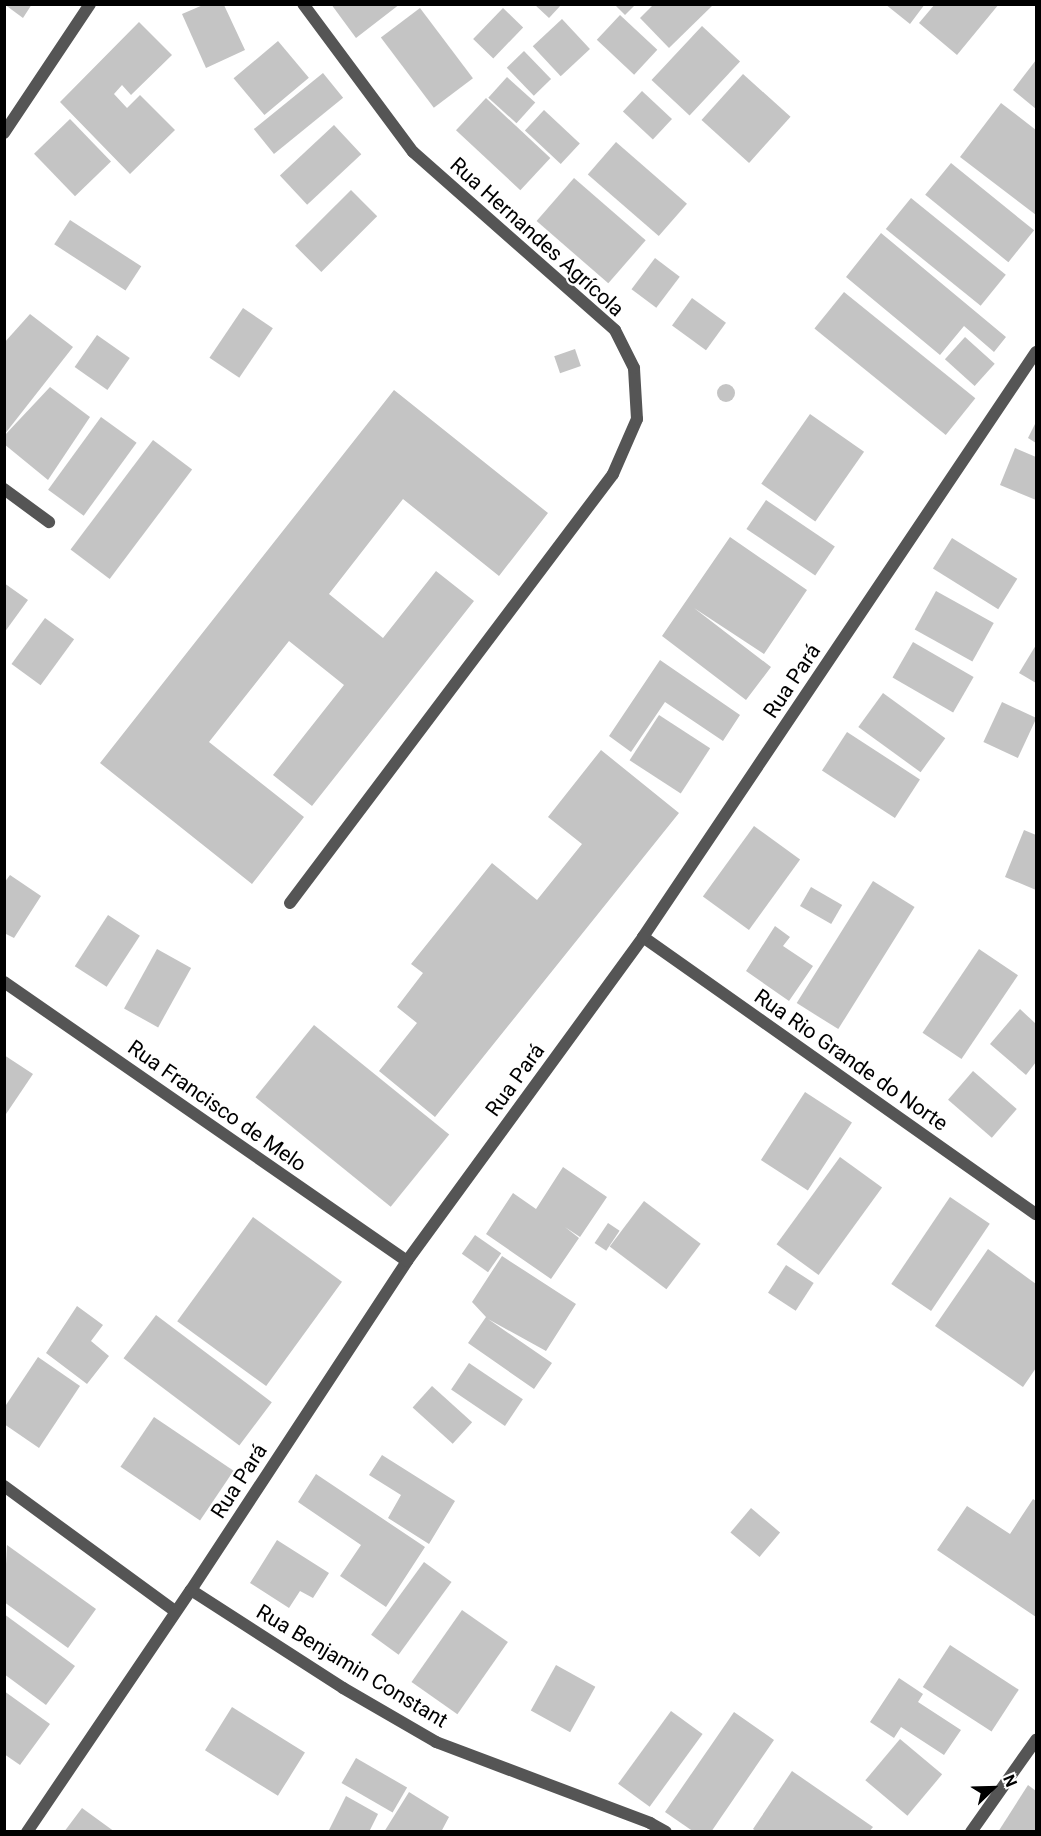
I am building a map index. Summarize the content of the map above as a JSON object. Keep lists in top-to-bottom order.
{
  "streets": {
    "street": [
      "Rua Hernandes Agrícola",
      "Rua Pará",
      "Rua Rio Grande do Norte",
      "Rua Francisco de Melo",
      "Rua Benjamin Constant"
    ]
  },
  "crossings": [
    ["Rua Pará", "Rua Rio Grande do Norte"],
    ["Rua Pará", "Rua Francisco de Melo"],
    ["Rua Pará", "Rua Benjamin Constant"]
  ],
  "north": "top right"
}
